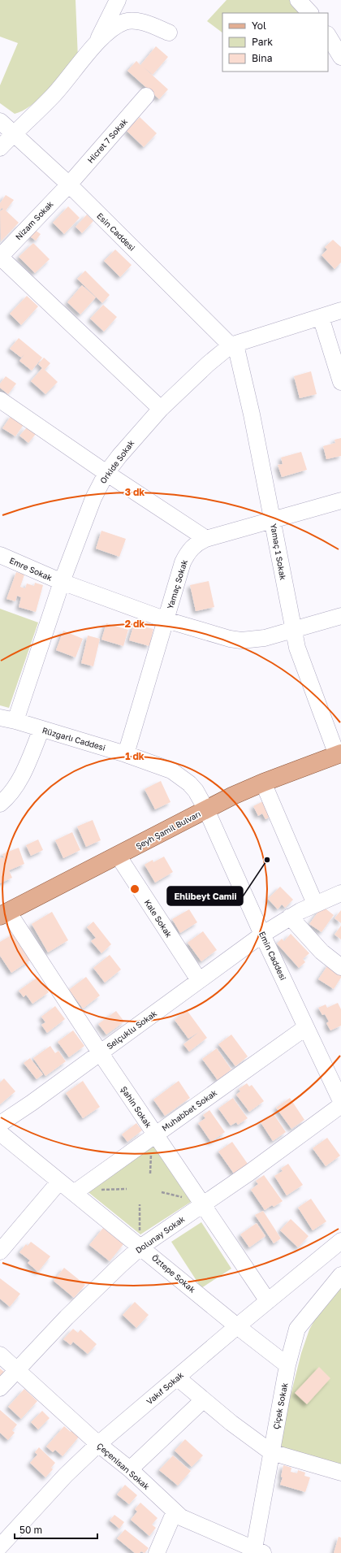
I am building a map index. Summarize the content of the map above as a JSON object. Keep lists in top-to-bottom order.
{
  "streets": {
    "main road": ["Şeyh Şamil Bulvarı"],
    "street": [
      "Hicret 7 Sokak",
      "Nizam Sokak",
      "Esin Caddesi",
      "Orkide Sokak",
      "Yamaç 1 Sokak",
      "Emre Sokak",
      "Yamaç Sokak",
      "Rüzgarlı Caddesi",
      "Kale Sokak",
      "Emin Caddesi",
      "Selçuklu Sokak",
      "Şahin Sokak",
      "Muhabbet Sokak",
      "Dolunay Sokak",
      "Öztepe Sokak",
      "Vakıf Sokak",
      "Çiçek Sokak",
      "Çeçenisan Sokak"
    ]
  },
  "crossings": [
    ["Hicret 7 Sokak", "Nizam Sokak"],
    ["Hicret 7 Sokak", "Esin Caddesi"],
    ["Nizam Sokak", "Esin Caddesi"],
    ["Esin Caddesi", "Orkide Sokak"],
    ["Esin Caddesi", "Yamaç 1 Sokak"],
    ["Orkide Sokak", "Yamaç 1 Sokak"],
    ["Orkide Sokak", "Emre Sokak"],
    ["Orkide Sokak", "Rüzgarlı Caddesi"],
    ["Yamaç 1 Sokak", "Emre Sokak"],
    ["Yamaç 1 Sokak", "Yamaç Sokak"],
    ["Yamaç 1 Sokak", "Şeyh Şamil Bulvarı"],
    ["Emre Sokak", "Yamaç Sokak"],
    ["Yamaç Sokak", "Rüzgarlı Caddesi"],
    ["Rüzgarlı Caddesi", "Şeyh Şamil Bulvarı"],
    ["Rüzgarlı Caddesi", "Emin Caddesi"],
    ["Şeyh Şamil Bulvarı", "Kale Sokak"],
    ["Şeyh Şamil Bulvarı", "Emin Caddesi"],
    ["Şeyh Şamil Bulvarı", "Şahin Sokak"],
    ["Kale Sokak", "Selçuklu Sokak"],
    ["Emin Caddesi", "Selçuklu Sokak"],
    ["Emin Caddesi", "Muhabbet Sokak"],
    ["Selçuklu Sokak", "Şahin Sokak"],
    ["Şahin Sokak", "Muhabbet Sokak"],
    ["Şahin Sokak", "Dolunay Sokak"],
    ["Şahin Sokak", "Vakıf Sokak"],
    ["Muhabbet Sokak", "Öztepe Sokak"],
    ["Dolunay Sokak", "Öztepe Sokak"],
    ["Dolunay Sokak", "Çeçenisan Sokak"],
    ["Öztepe Sokak", "Vakıf Sokak"],
    ["Öztepe Sokak", "Çiçek Sokak"],
    ["Vakıf Sokak", "Çeçenisan Sokak"],
    ["Çiçek Sokak", "Çeçenisan Sokak"]
  ],
  "places": ["Ehlibeyt Camii"],
  "legend": ["Yol", "Park", "Bina"],
  "scale_bar": "50 m",
  "rings": ["3 dk", "2 dk", "1 dk"]
}
